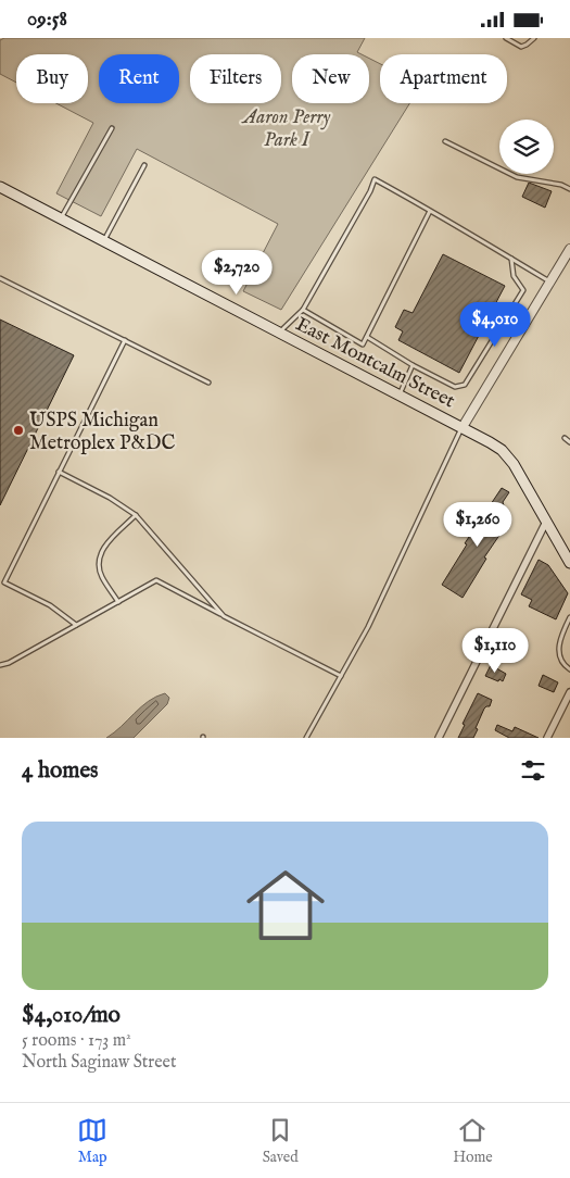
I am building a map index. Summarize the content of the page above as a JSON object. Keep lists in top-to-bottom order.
{
  "streets": {
    "main road": ["East Montcalm Street"]
  },
  "parks": ["Aaron Perry Park I"],
  "places": ["USPS Michigan Metroplex P&DC"],
  "page": {
    "status": "09:58",
    "chip": [
      "Buy",
      "Rent",
      "Filters",
      "New",
      "Apartment"
    ],
    "price": [
      "$2,720",
      "$4,010",
      "$1,260",
      "$1,110"
    ],
    "heading": "4 homes",
    "list": [
      {
        "name": "$4,010/mo",
        "note": "5 rooms · 173 m² · North Saginaw Street"
      }
    ],
    "tabs": ["Map", "Saved", "Home"]
  }
}
